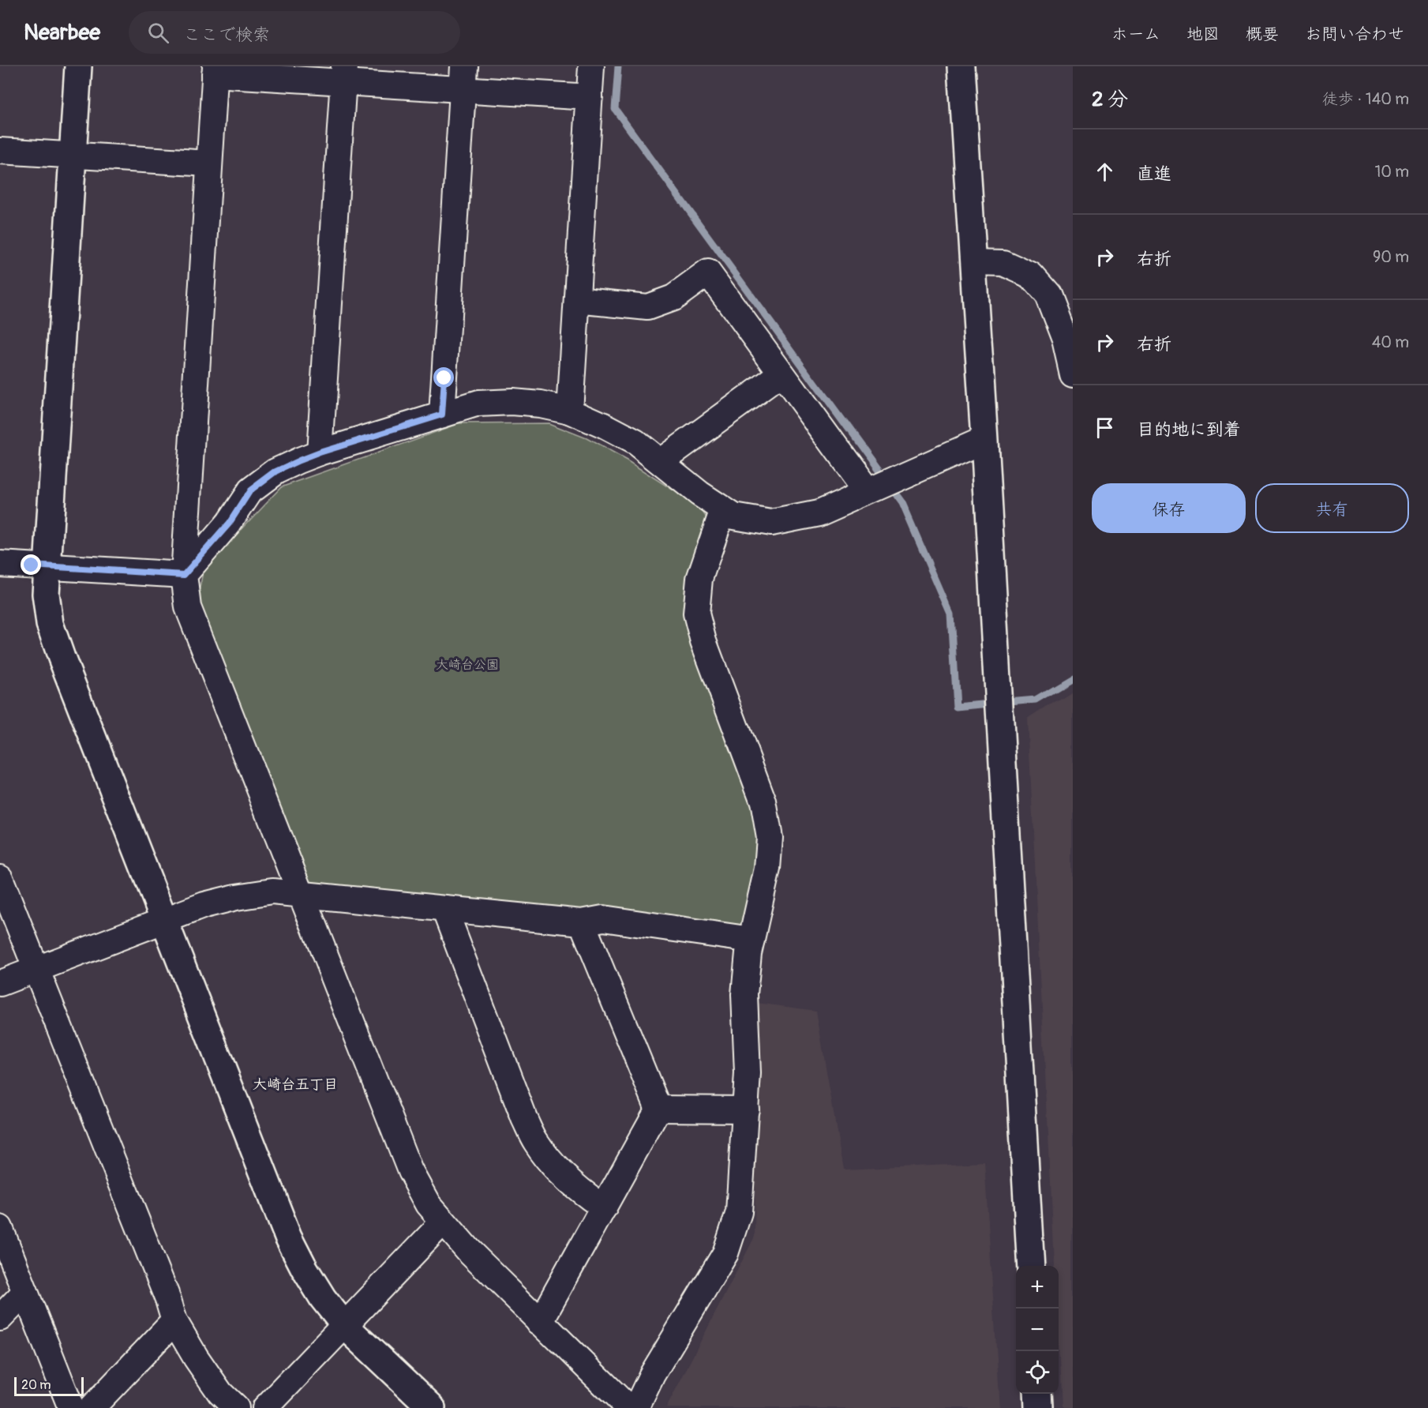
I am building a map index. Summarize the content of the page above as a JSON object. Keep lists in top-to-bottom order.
{
  "districts": ["大崎台五丁目"],
  "parks": ["大崎台公園"],
  "scale_bar": "20 m",
  "page": {
    "header": "Nearbee",
    "search": "ここで検索",
    "nav": [
      "ホーム",
      "地図",
      "概要",
      "お問い合わせ"
    ],
    "heading": ["2 分", "徒歩 · 140 m"],
    "list": [
      ["直進", "10 m"],
      ["右折", "90 m"],
      ["右折", "40 m"],
      "目的地に到着"
    ],
    "buttons": ["保存", "共有"],
    "map_buttons": ["+", "−"],
    "scale": "20 m"
  }
}
